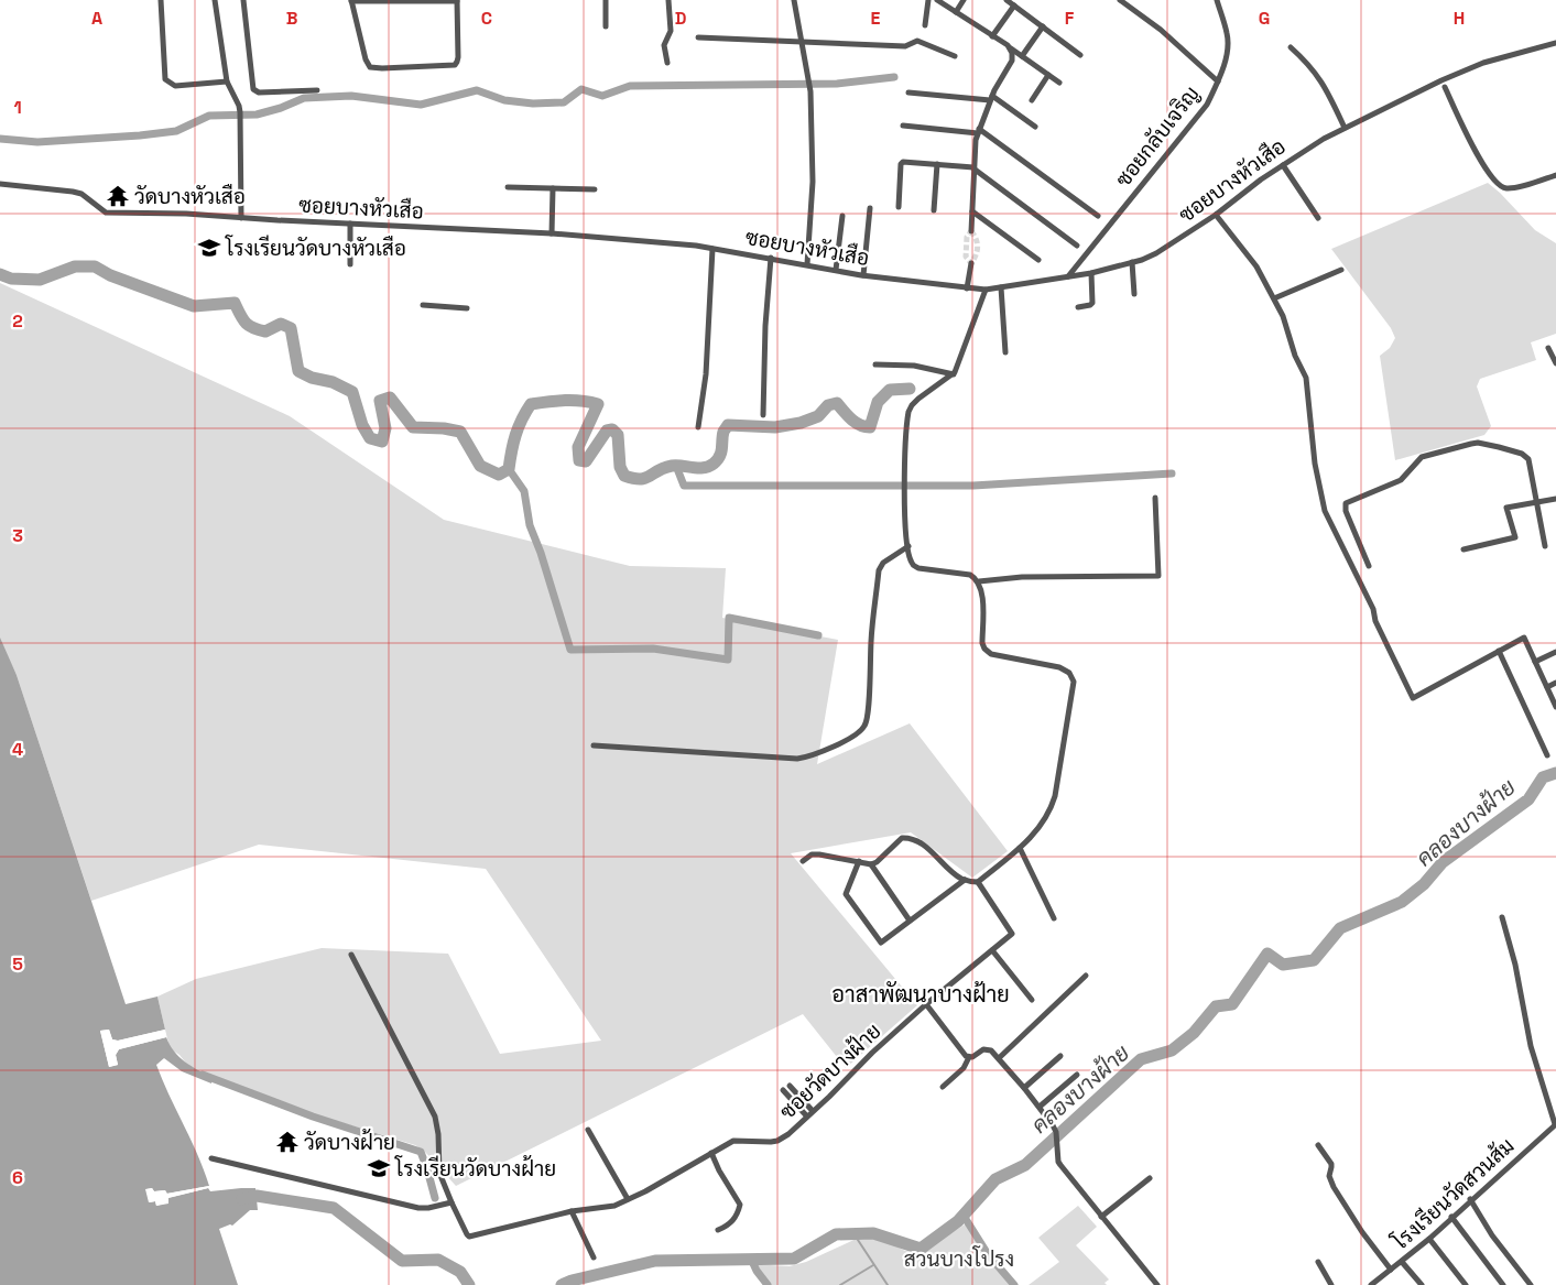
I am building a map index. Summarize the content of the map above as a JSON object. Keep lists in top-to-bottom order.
{
  "streets": {
    "street": [
      "ซอยกลับเจริญ",
      "ซอยบางหัวเสือ",
      "ซอยวัดบางฝ้าย",
      "โรงเรียนวัดสวนส้ม"
    ]
  },
  "crossings": [
    ["ซอยกลับเจริญ", "ซอยบางหัวเสือ"]
  ],
  "districts": ["อาสาพัฒนาบางฝ้าย"],
  "water": ["คลองบางฝ้าย"],
  "parks": ["สวนบางโปรง"],
  "places": {
    "temple": ["วัดบางหัวเสือ", "วัดบางฝ้าย"],
    "school or university": ["โรงเรียนวัดบางหัวเสือ", "โรงเรียนวัดบางฝ้าย"]
  },
  "grid": {
    "columns": [
      "A",
      "B",
      "C",
      "D",
      "E",
      "F",
      "G",
      "H"
    ],
    "rows": [
      "1",
      "2",
      "3",
      "4",
      "5",
      "6"
    ]
  }
}
